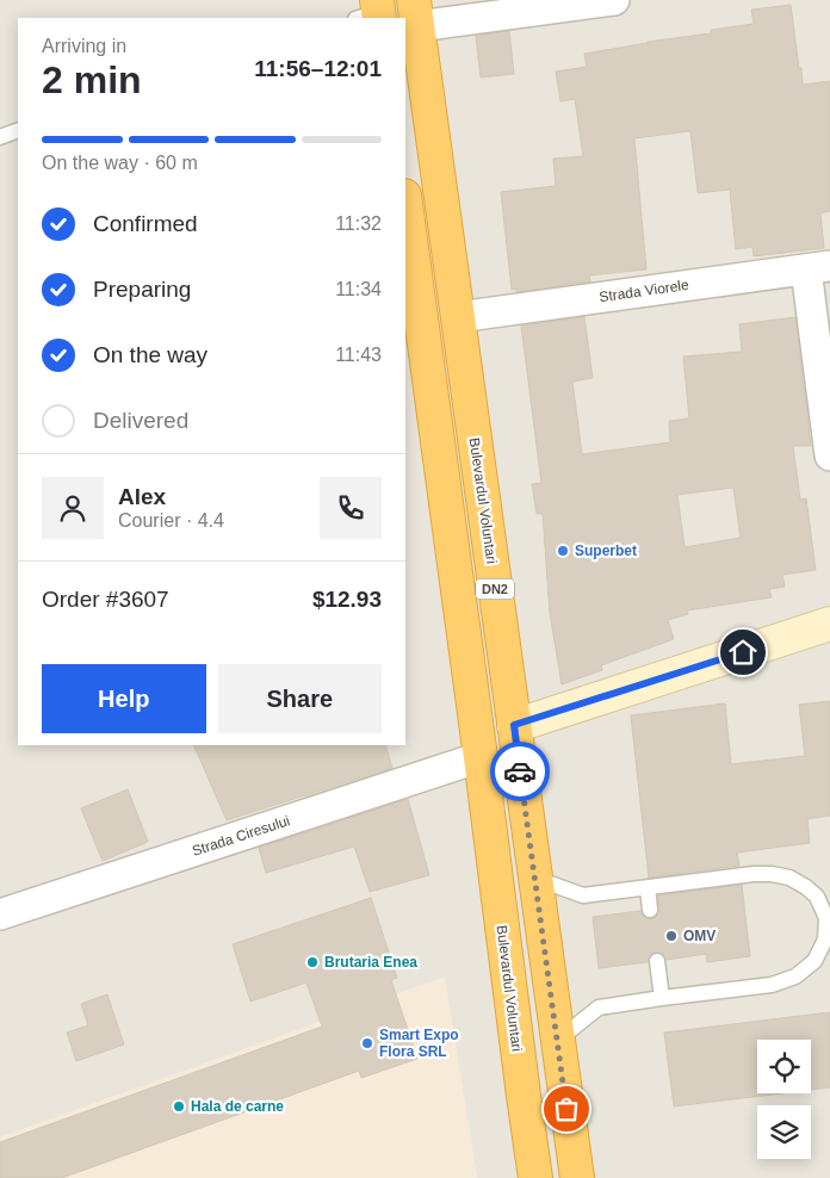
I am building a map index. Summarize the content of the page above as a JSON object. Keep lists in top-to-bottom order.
{
  "streets": {
    "highway": ["Bulevardul Voluntari", "DN2"],
    "street": ["Strada Viorele", "Strada Ciresului"]
  },
  "crossings": [
    ["Strada Viorele", "Bulevardul Voluntari"],
    ["Bulevardul Voluntari", "Strada Ciresului"]
  ],
  "places": [
    "Superbet",
    "OMV",
    "Brutaria Enea",
    "Smart Expo Flora SRL",
    "Hala de carne"
  ],
  "page": {
    "heading": ["2 min", "Arriving in", "11:56–12:01"],
    "panel": [
      "Alex",
      "Courier · 4.4",
      "Order #3607",
      "$12.93"
    ],
    "bar": "On the way · 60 m",
    "list": [
      ["Confirmed", "11:32"],
      ["Preparing", "11:34"],
      ["On the way", "11:43"],
      "Delivered"
    ],
    "buttons": ["Help", "Share"]
  }
}
